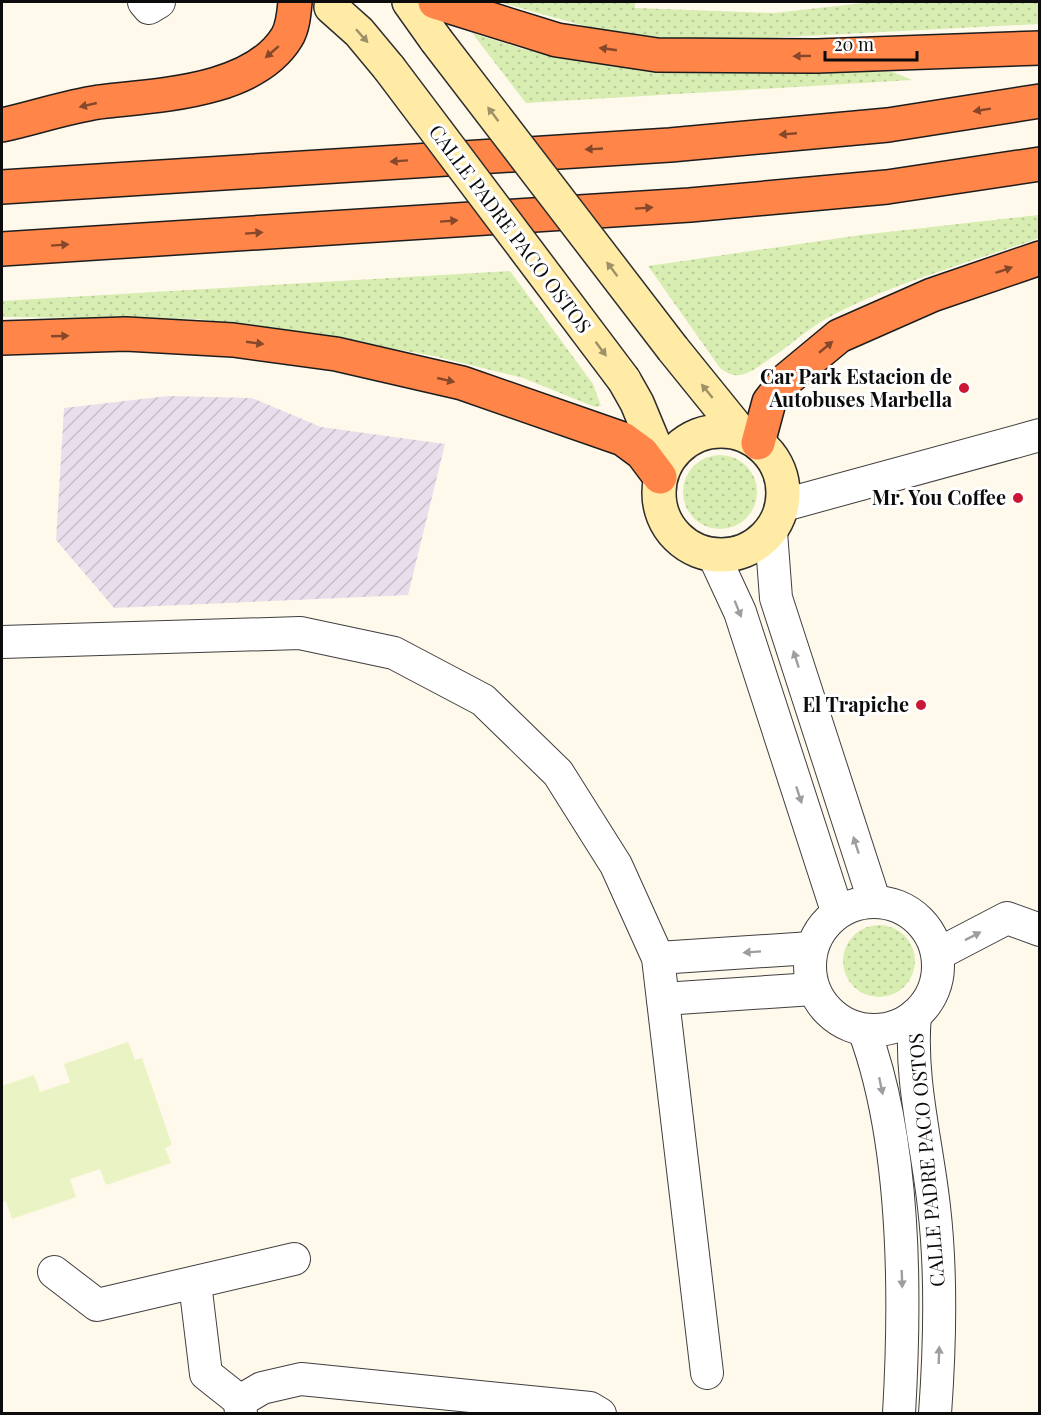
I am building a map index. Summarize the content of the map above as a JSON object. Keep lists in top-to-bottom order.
{
  "streets": {
    "main road": ["CALLE PADRE PACO OSTOS"]
  },
  "places": ["Car Park Estacion de Autobuses Marbella", "Mr. You Coffee", "El Trapiche"],
  "scale_bar": "20 m"
}
